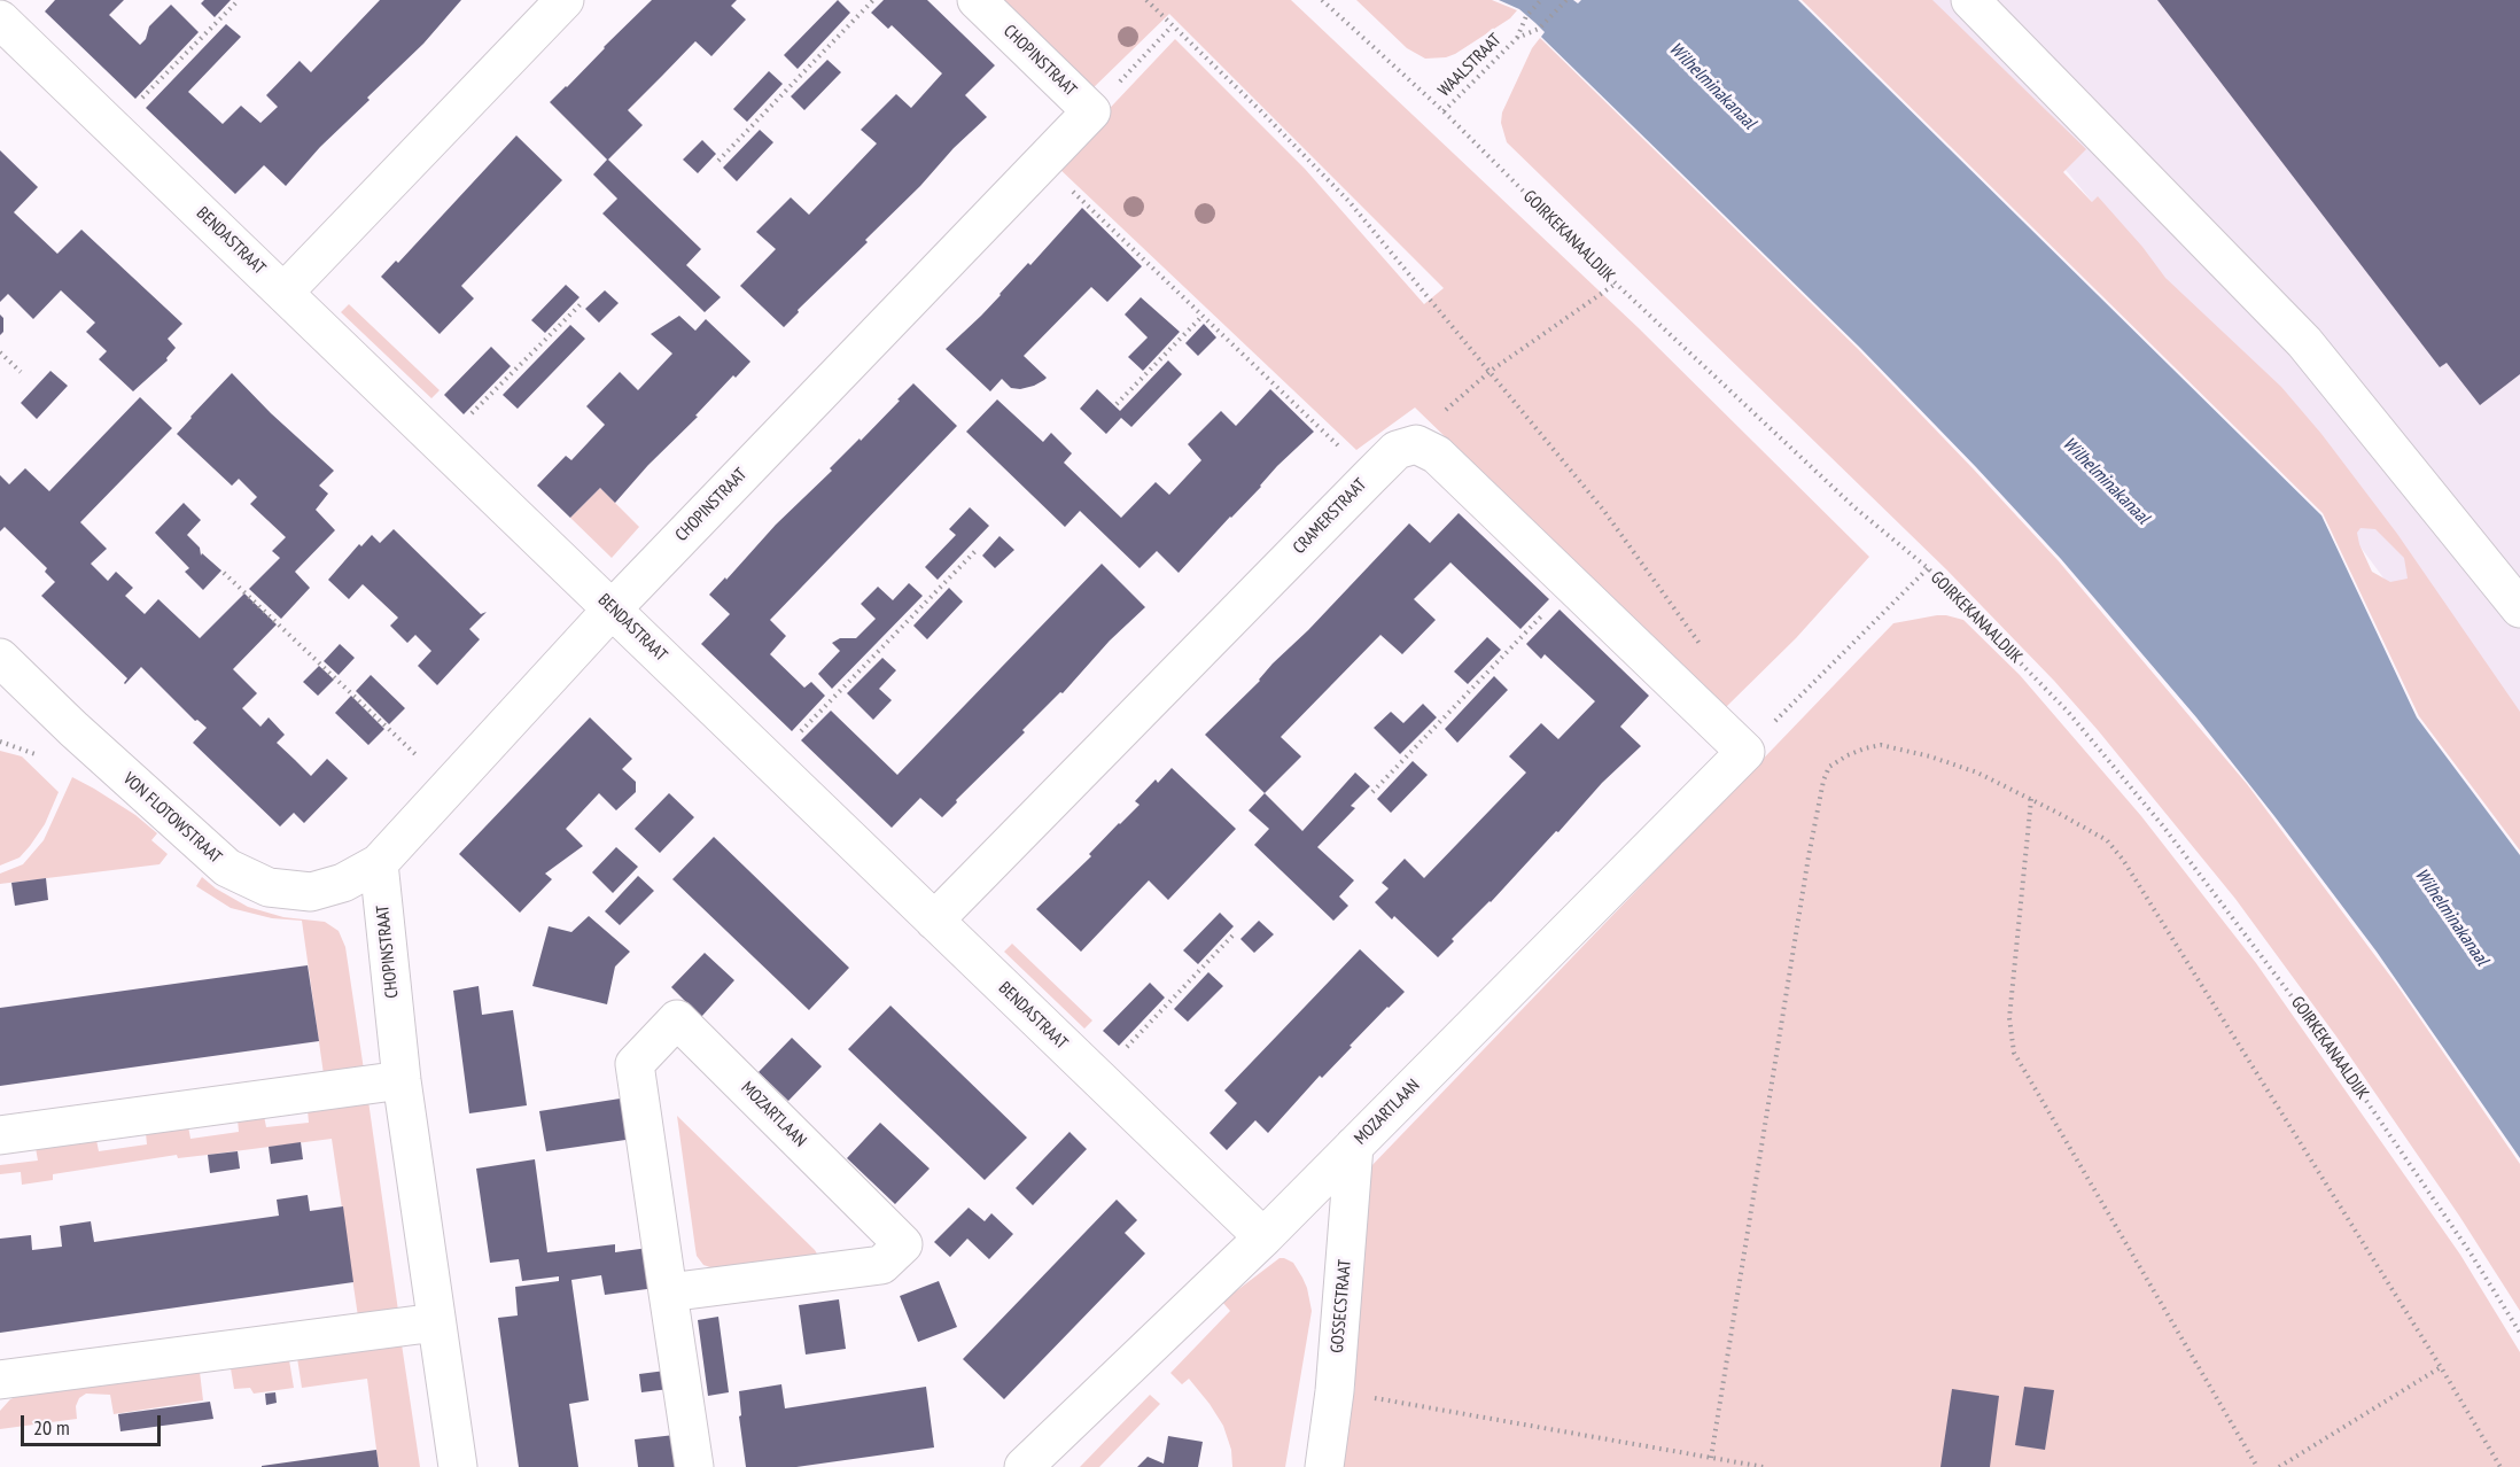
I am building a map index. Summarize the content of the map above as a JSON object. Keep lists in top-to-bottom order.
{
  "streets": {
    "street": [
      "CHOPINSTRAAT",
      "BENDASTRAAT",
      "CRAMERSTRAAT",
      "VON FLOTOWSTRAAT",
      "MOZARTLAAN",
      "GOSSECSTRAAT"
    ],
    "path": ["WAALSTRAAT", "GOIRKEKANAALDIJK"]
  },
  "crossings": [
    ["CHOPINSTRAAT", "BENDASTRAAT"],
    ["CHOPINSTRAAT", "VON FLOTOWSTRAAT"],
    ["WAALSTRAAT", "GOIRKEKANAALDIJK"],
    ["BENDASTRAAT", "CRAMERSTRAAT"],
    ["BENDASTRAAT", "MOZARTLAAN"],
    ["MOZARTLAAN", "GOSSECSTRAAT"]
  ],
  "water": ["Wilhelminakanaal"],
  "scale_bar": "20 m"
}
